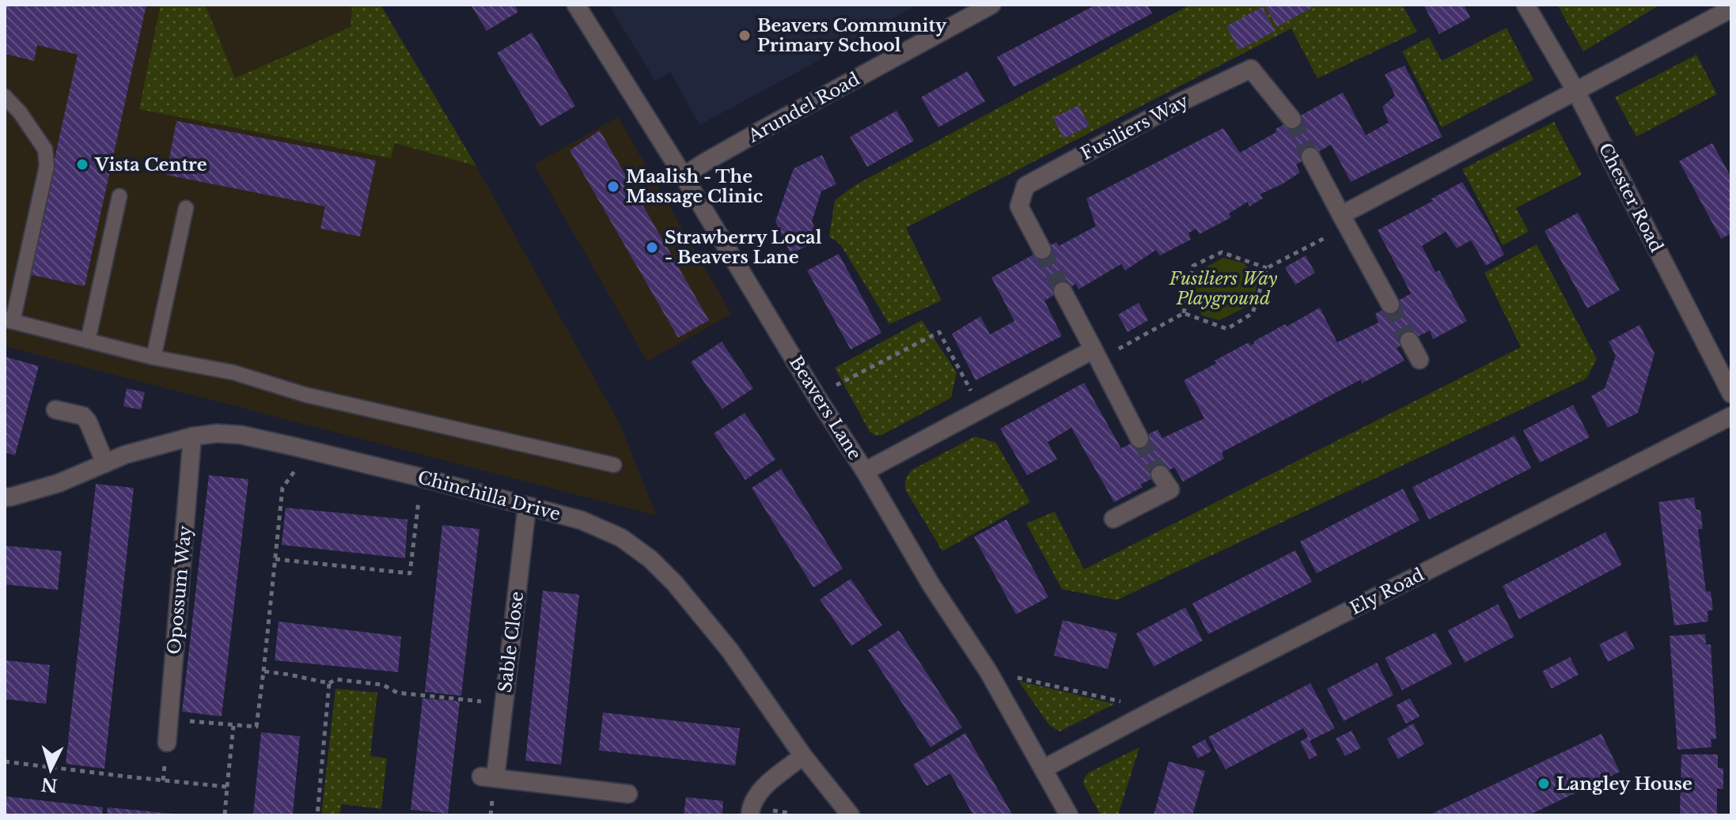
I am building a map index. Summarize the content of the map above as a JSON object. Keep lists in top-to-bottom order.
{
  "streets": {
    "street": [
      "Arundel Road",
      "Fusiliers Way",
      "Chester Road",
      "Beavers Lane",
      "Chinchilla Drive",
      "Opossum Way",
      "Ely Road",
      "Sable Close"
    ]
  },
  "crossings": [
    ["Arundel Road", "Beavers Lane"],
    ["Beavers Lane", "Ely Road"],
    ["Chinchilla Drive", "Opossum Way"],
    ["Chinchilla Drive", "Sable Close"]
  ],
  "parks": ["Fusiliers Way Playground"],
  "places": [
    "Beavers Community Primary School",
    "Vista Centre",
    "Maalish - The Massage Clinic",
    "Strawberry Local - Beavers Lane",
    "Langley House"
  ],
  "north": "bottom"
}
